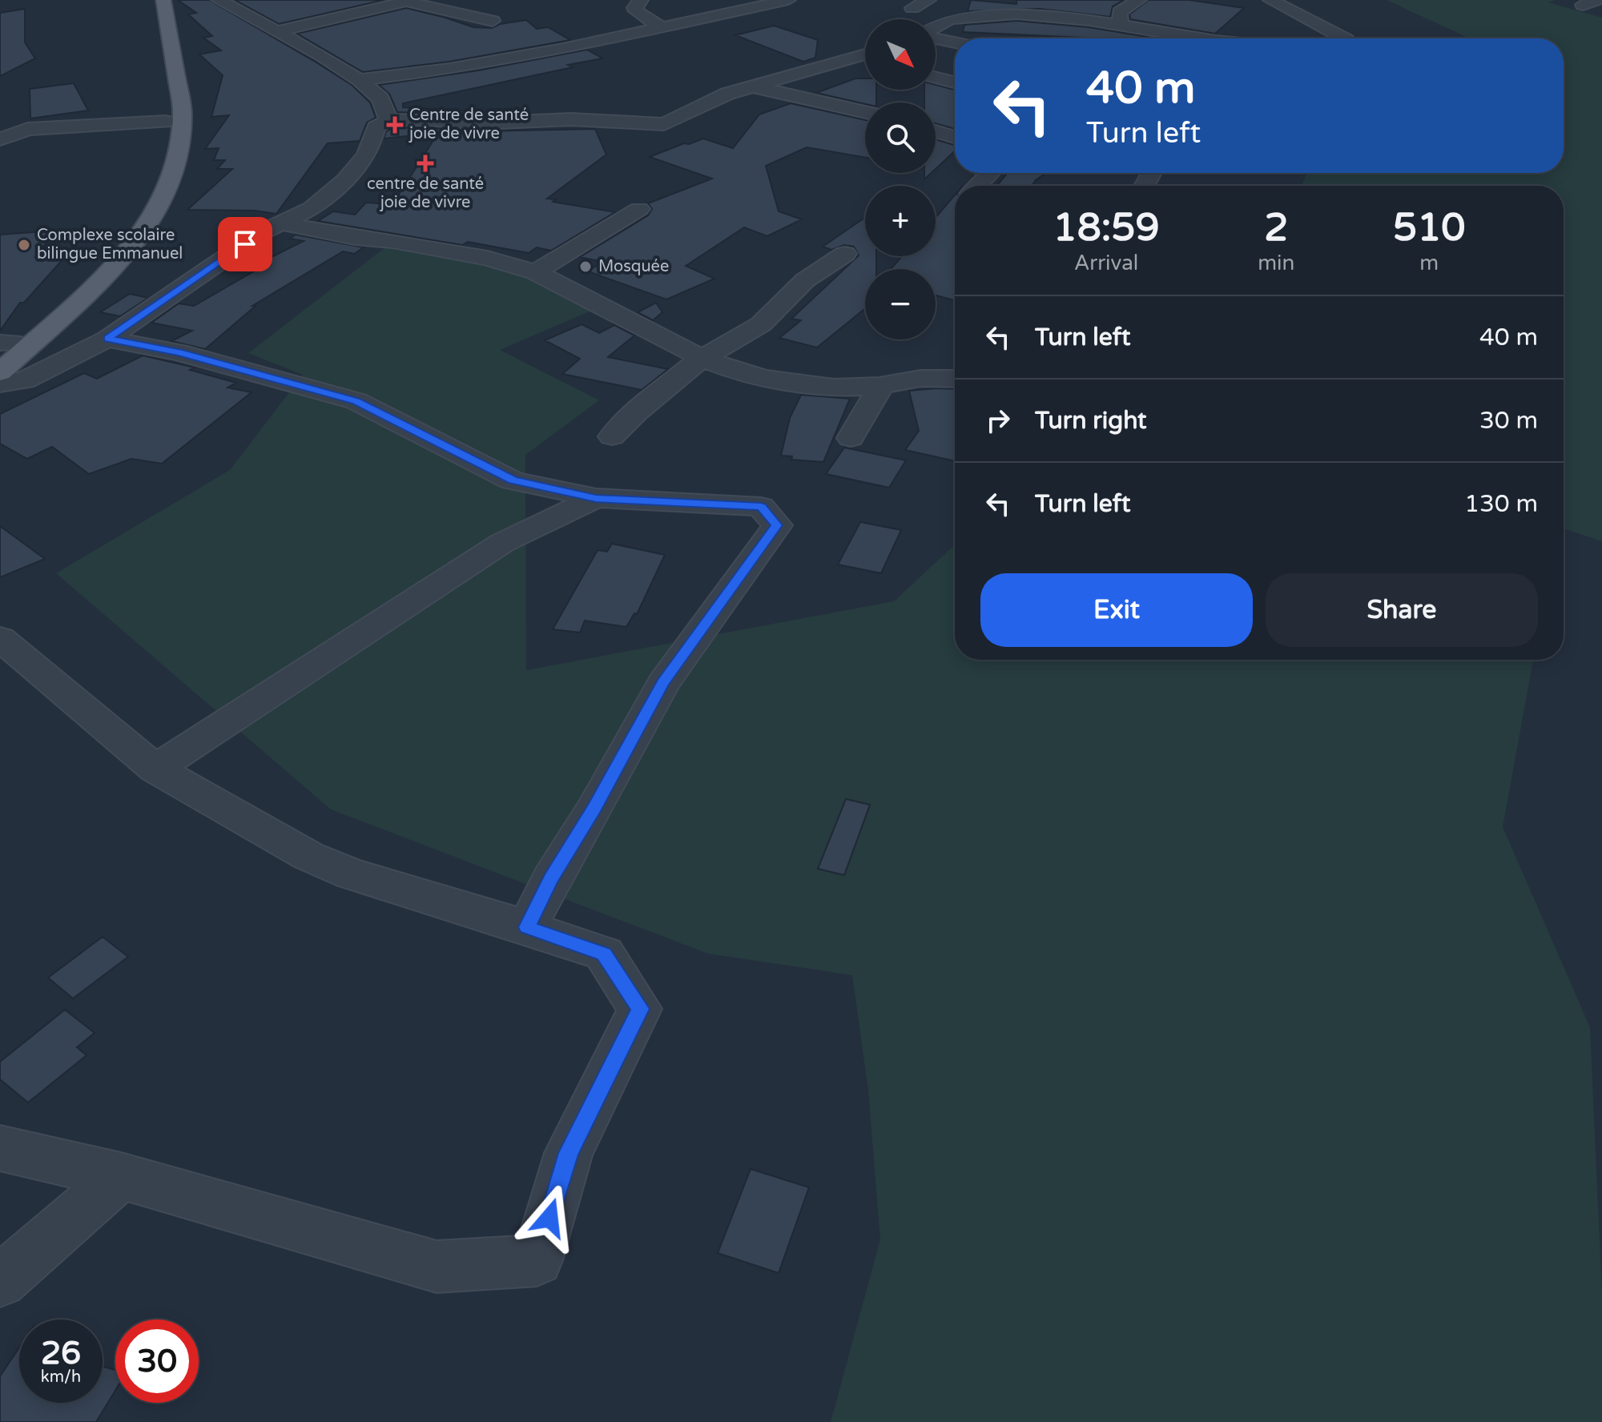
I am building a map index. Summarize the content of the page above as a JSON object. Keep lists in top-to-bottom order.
{
  "places": {
    "health": ["Centre de santé joie de vivre", "centre de santé joie de vivre"],
    "other": ["Complexe scolaire bilingue Emmanuel", "Mosquée"]
  },
  "north": "bottom right",
  "page": {
    "map_buttons": ["+", "−"],
    "turn": ["40 m", "Turn left"],
    "eta": [
      "18:59",
      "Arrival",
      "2",
      "min",
      "510",
      "m"
    ],
    "list": [
      {
        "name": "Turn left",
        "value": "40 m"
      },
      {
        "name": "Turn right",
        "value": "30 m"
      },
      {
        "name": "Turn left",
        "value": "130 m"
      }
    ],
    "buttons": ["Exit", "Share"],
    "speed": "26 km/h",
    "limit": "30"
  }
}
